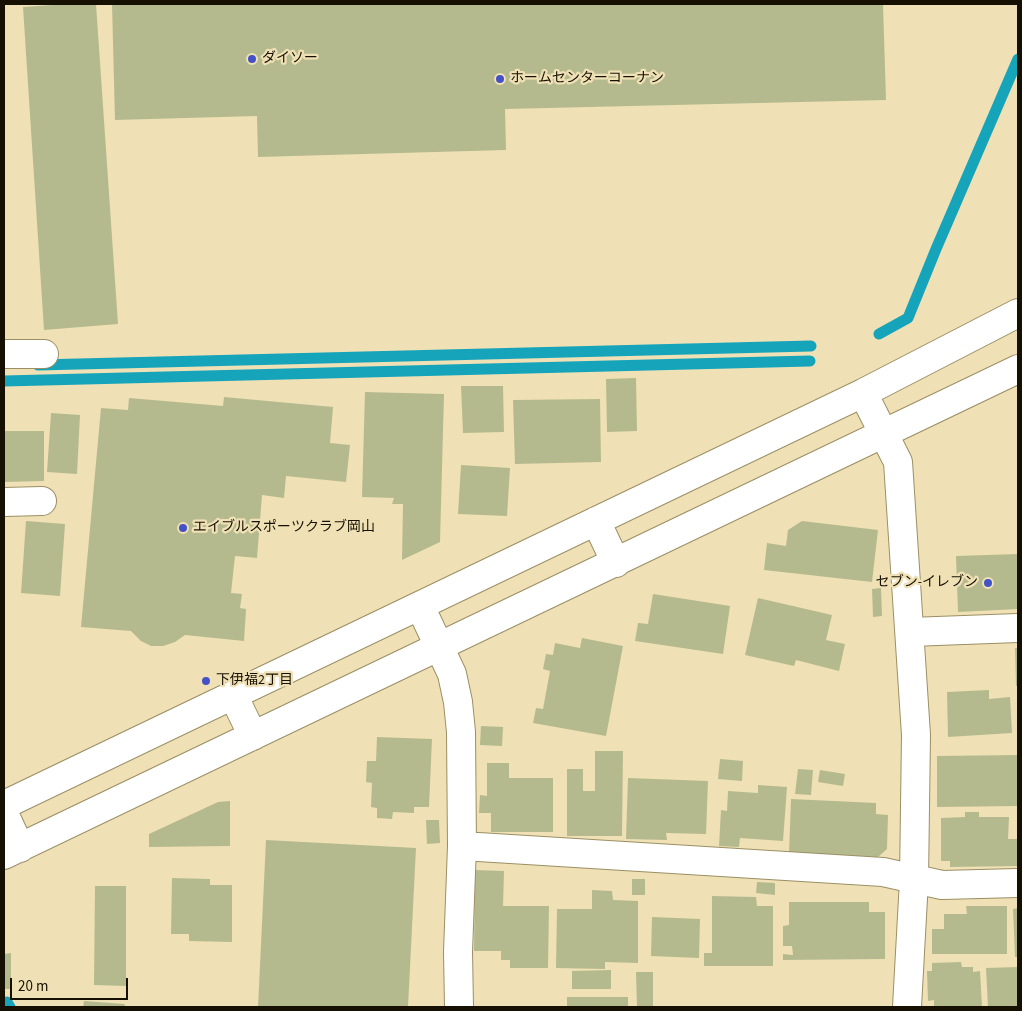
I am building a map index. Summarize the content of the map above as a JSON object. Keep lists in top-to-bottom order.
{
  "places": [
    "ダイソー",
    "ホームセンターコーナン",
    "エイブルスポーツクラブ岡山",
    "セブン-イレブン",
    "下伊福2丁目"
  ],
  "scale_bar": "20 m"
}
